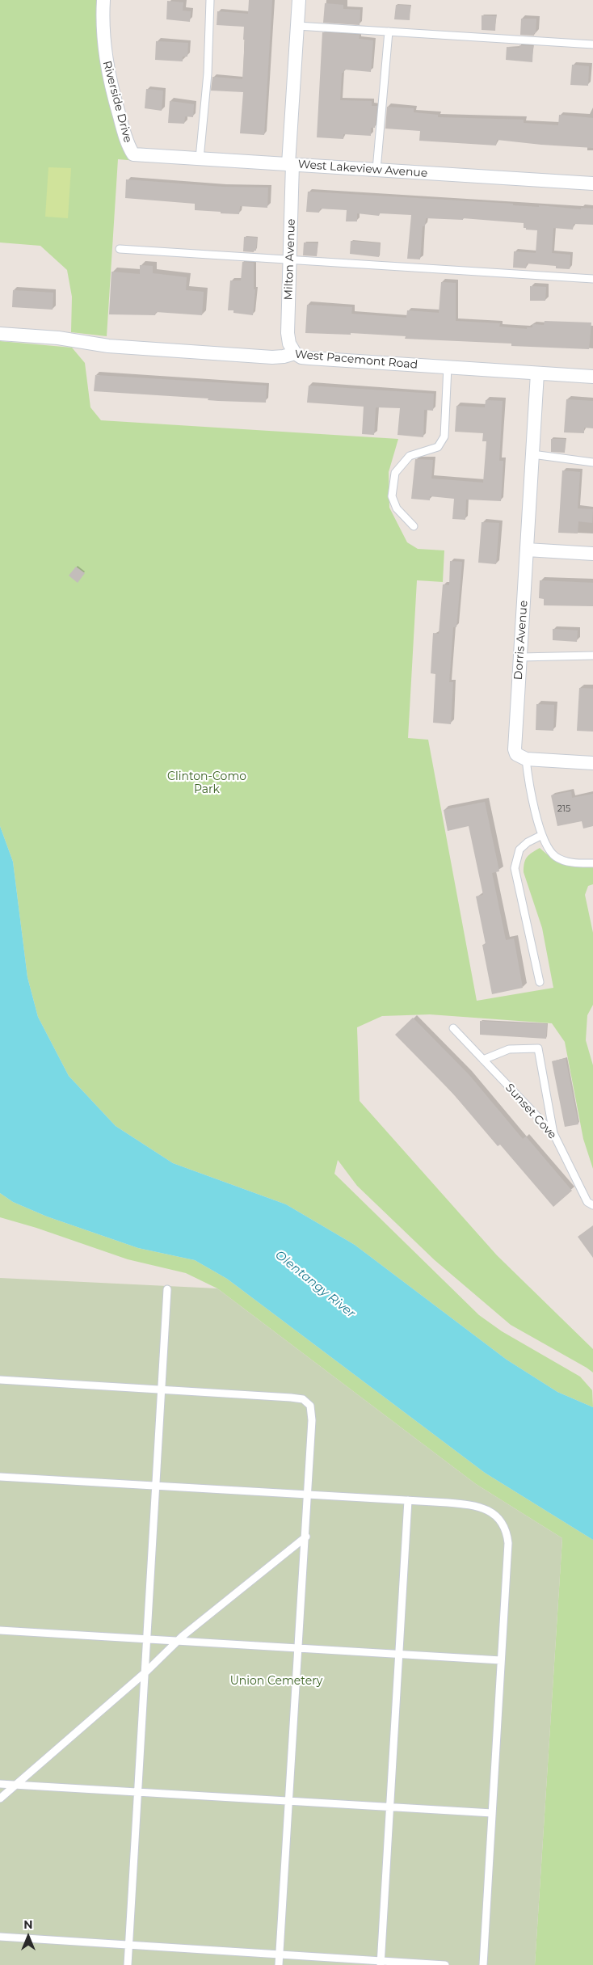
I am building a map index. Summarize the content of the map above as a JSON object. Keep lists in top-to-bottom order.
{
  "streets": {
    "street": [
      "Riverside Drive",
      "West Lakeview Avenue",
      "Milton Avenue",
      "West Pacemont Road",
      "Dorris Avenue"
    ],
    "lane": ["Sunset Cove"]
  },
  "crossings": [
    ["Riverside Drive", "West Lakeview Avenue"],
    ["West Lakeview Avenue", "Milton Avenue"],
    ["Milton Avenue", "West Pacemont Road"],
    ["West Pacemont Road", "Dorris Avenue"]
  ],
  "water": ["Olentangy River"],
  "parks": ["Clinton-Como Park", "Union Cemetery"],
  "house_numbers": ["215"],
  "north": "top"
}
